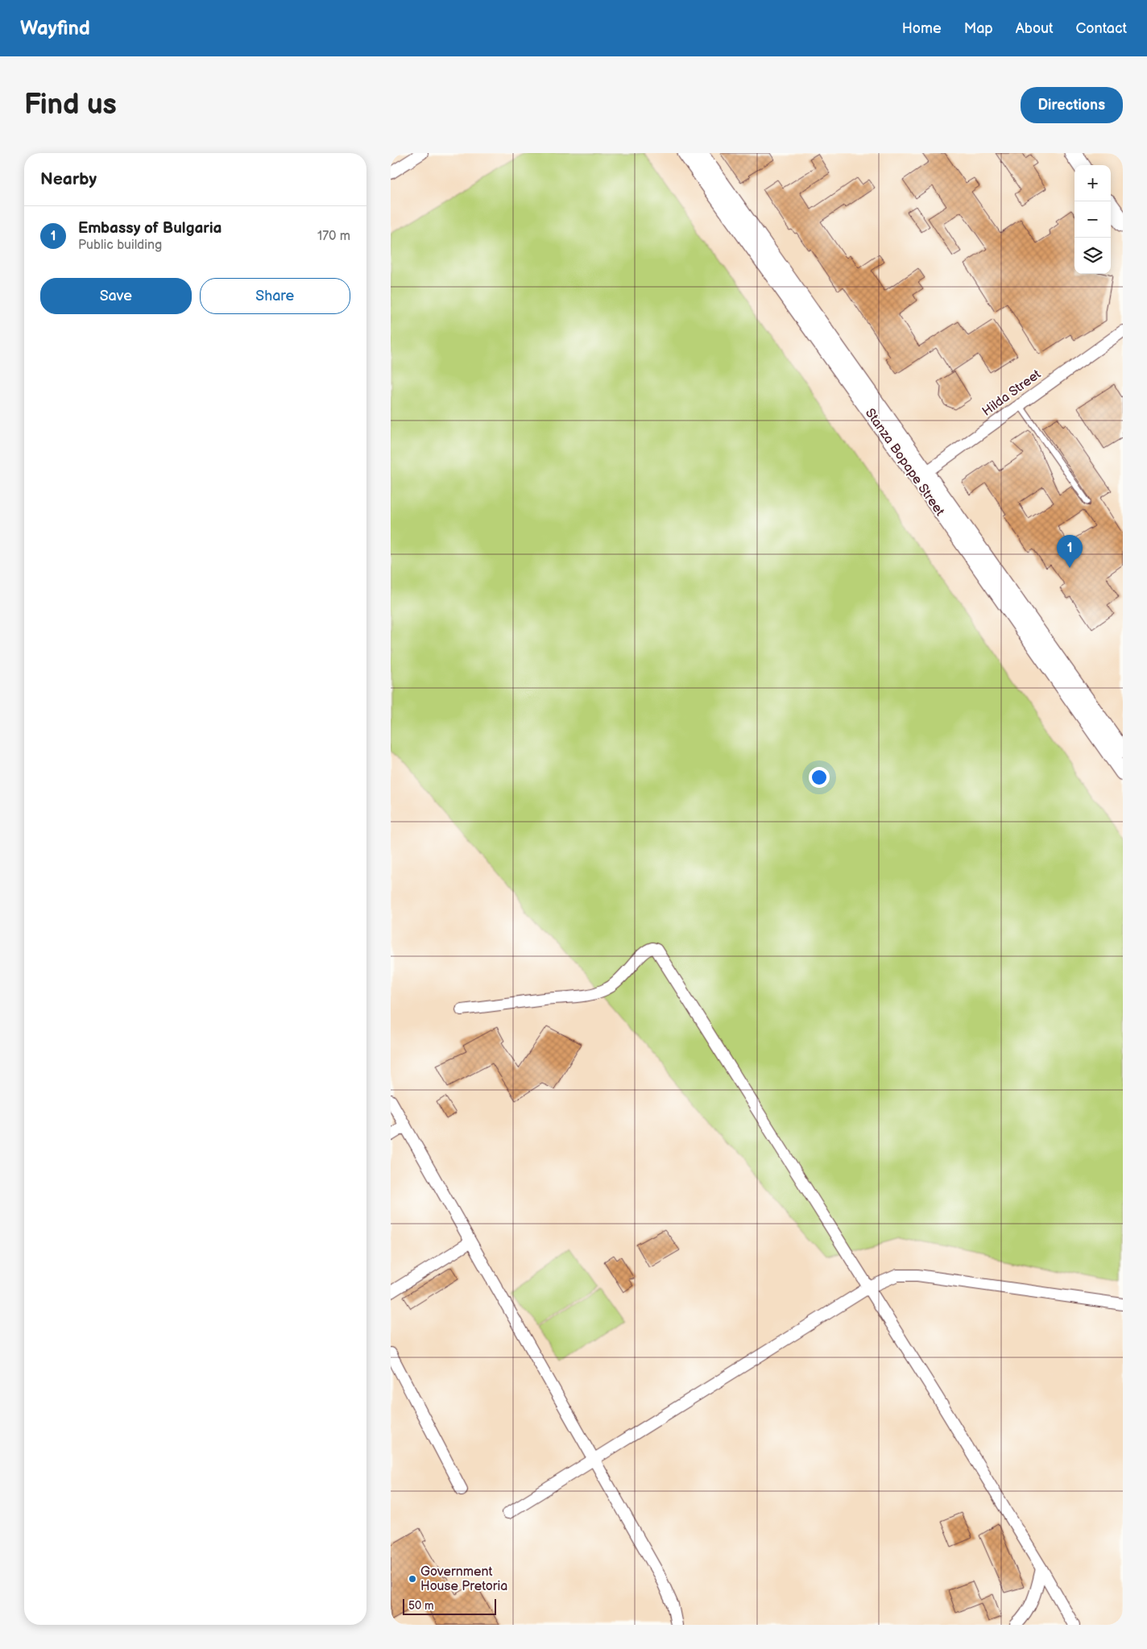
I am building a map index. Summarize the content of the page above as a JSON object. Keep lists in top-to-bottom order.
{
  "streets": {
    "main road": ["Stanza Bopape Street"],
    "street": ["Hilda Street"]
  },
  "crossings": [
    ["Hilda Street", "Stanza Bopape Street"]
  ],
  "places": ["Government House Pretoria"],
  "scale_bar": "50 m",
  "page": {
    "header": "Wayfind",
    "nav": [
      "Home",
      "Map",
      "About",
      "Contact"
    ],
    "buttons": [
      "Directions",
      ["Save", "Share"]
    ],
    "title": "Find us",
    "heading": "Nearby",
    "map_buttons": ["+", "−"],
    "list": [
      {
        "mark": "1",
        "name": "Embassy of Bulgaria",
        "note": "Public building",
        "value": "170 m"
      }
    ],
    "pins": "1",
    "scale": "50 m"
  }
}
